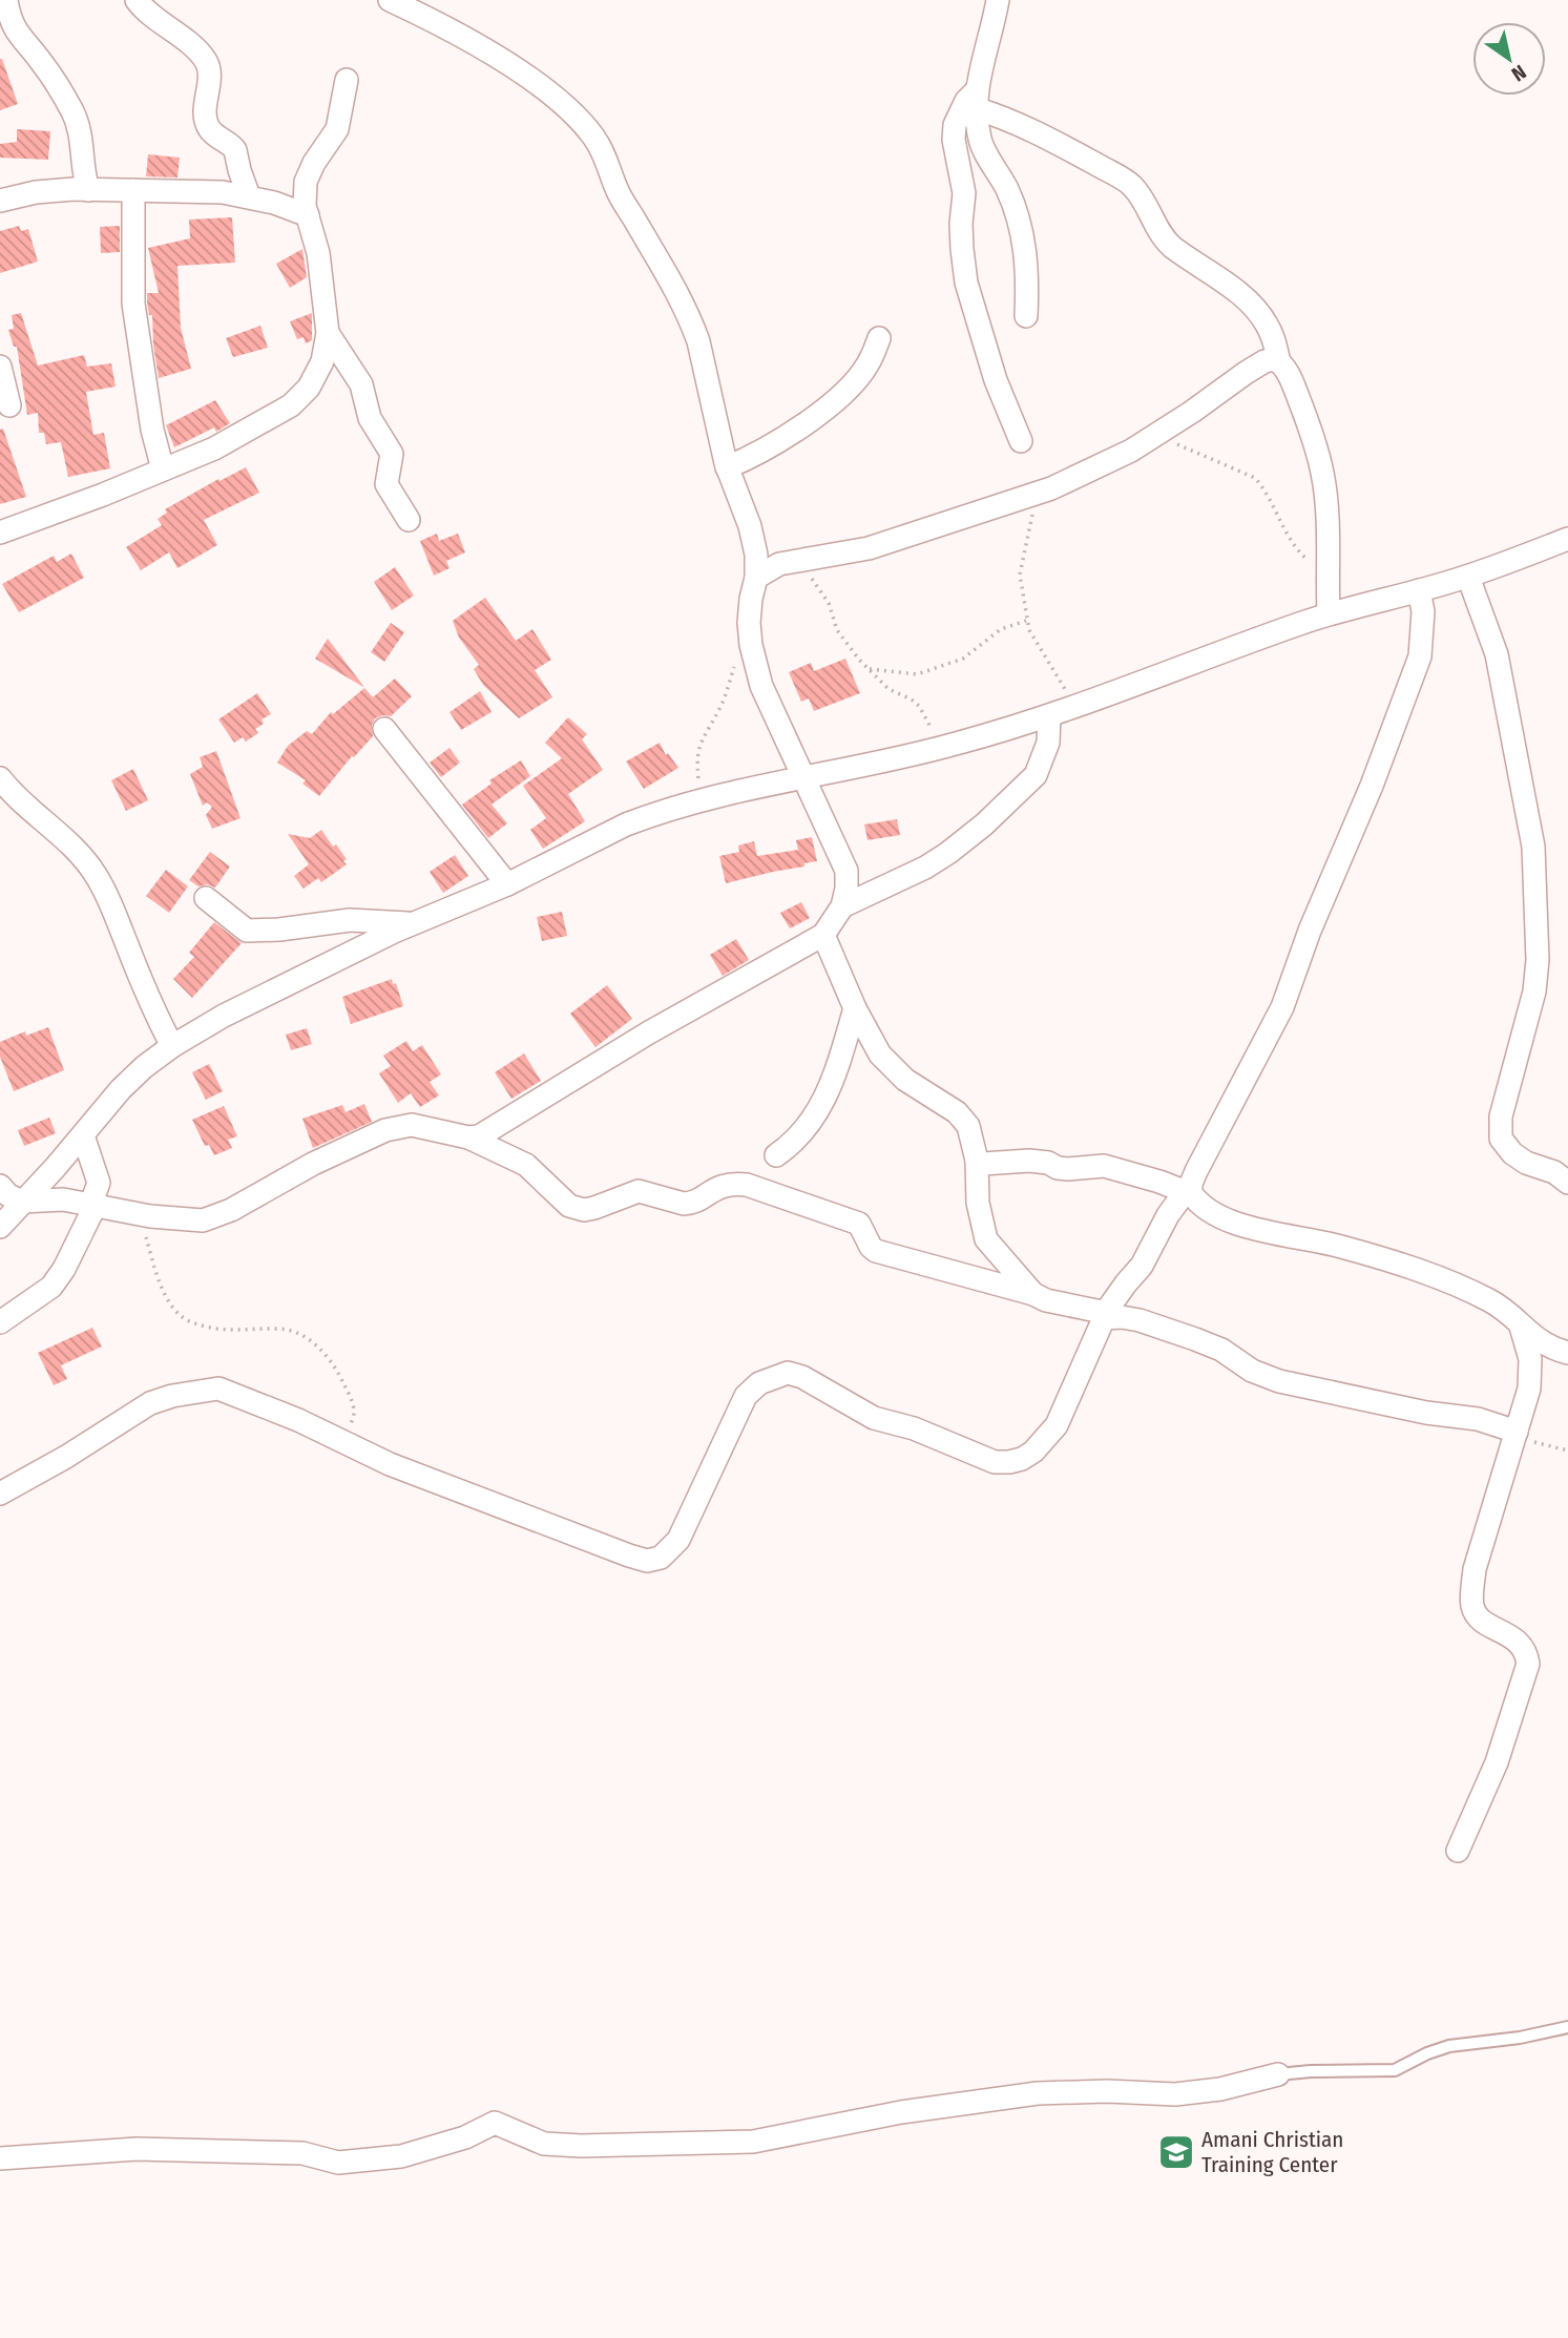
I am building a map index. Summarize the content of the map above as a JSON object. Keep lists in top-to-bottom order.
{
  "places": {
    "school or university": ["Amani Christian Training Center"]
  },
  "north": "bottom right"
}
